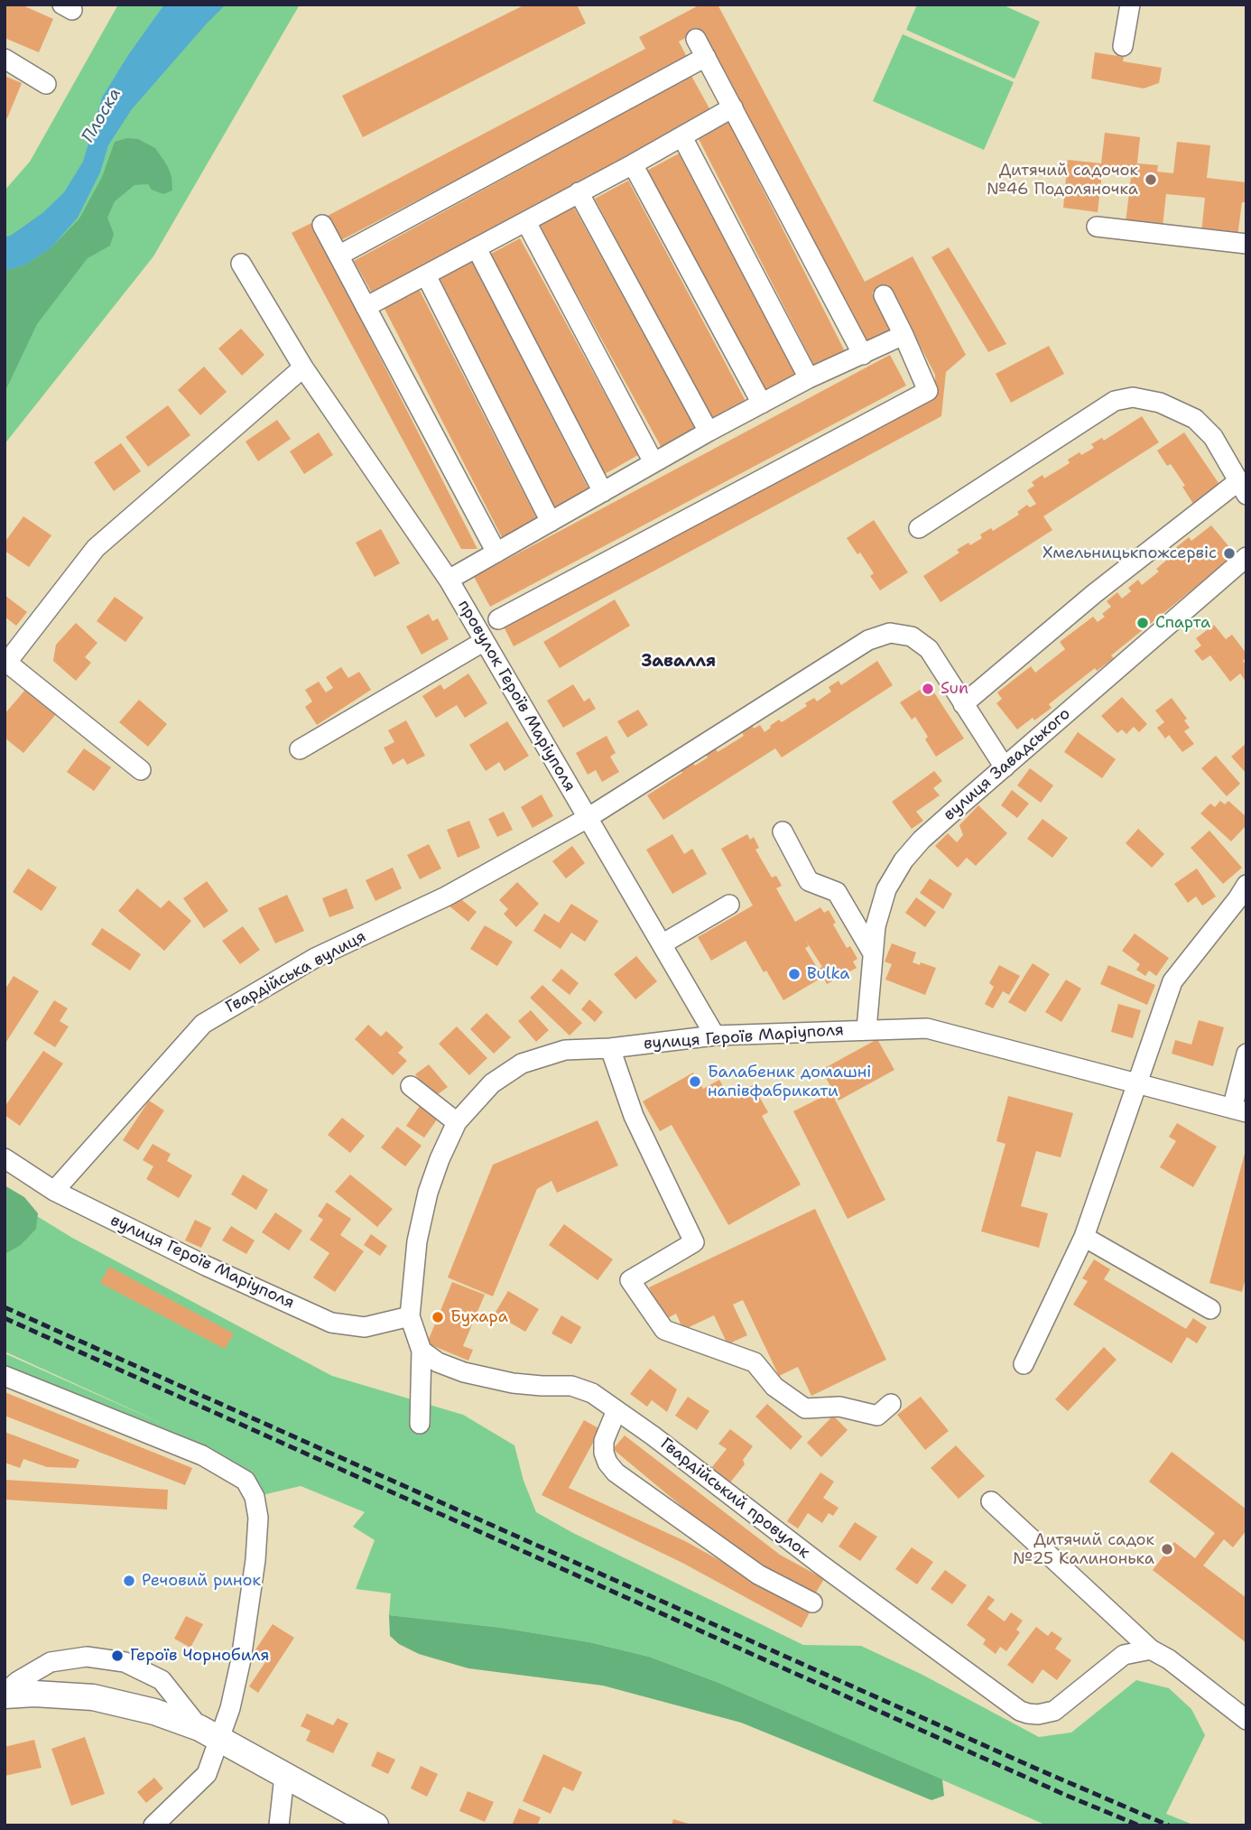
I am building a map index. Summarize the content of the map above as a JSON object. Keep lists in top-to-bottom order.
{
  "streets": {
    "street": [
      "провулок Героїв Маріуполя",
      "вулиця Завадського",
      "Гвардійська вулиця",
      "вулиця Героїв Маріуполя",
      "Гвардійський провулок"
    ]
  },
  "crossings": [
    ["провулок Героїв Маріуполя", "Гвардійська вулиця"],
    ["провулок Героїв Маріуполя", "вулиця Героїв Маріуполя"],
    ["вулиця Завадського", "Гвардійська вулиця"],
    ["вулиця Завадського", "вулиця Героїв Маріуполя"],
    ["Гвардійська вулиця", "вулиця Героїв Маріуполя"],
    ["вулиця Героїв Маріуполя", "Гвардійський провулок"]
  ],
  "districts": ["Завалля"],
  "water": ["Плоска"],
  "places": [
    "Дитячий садочок №46 Подоляночка",
    "Хмельницькпожсервіс",
    "Спарта",
    "Sun",
    "Bulka",
    "Балабеник домашні напівфабрикати",
    "Бухара",
    "Дитячий садок №25 Калинонька",
    "Речовий ринок",
    "Героїв Чорнобиля"
  ]
}
